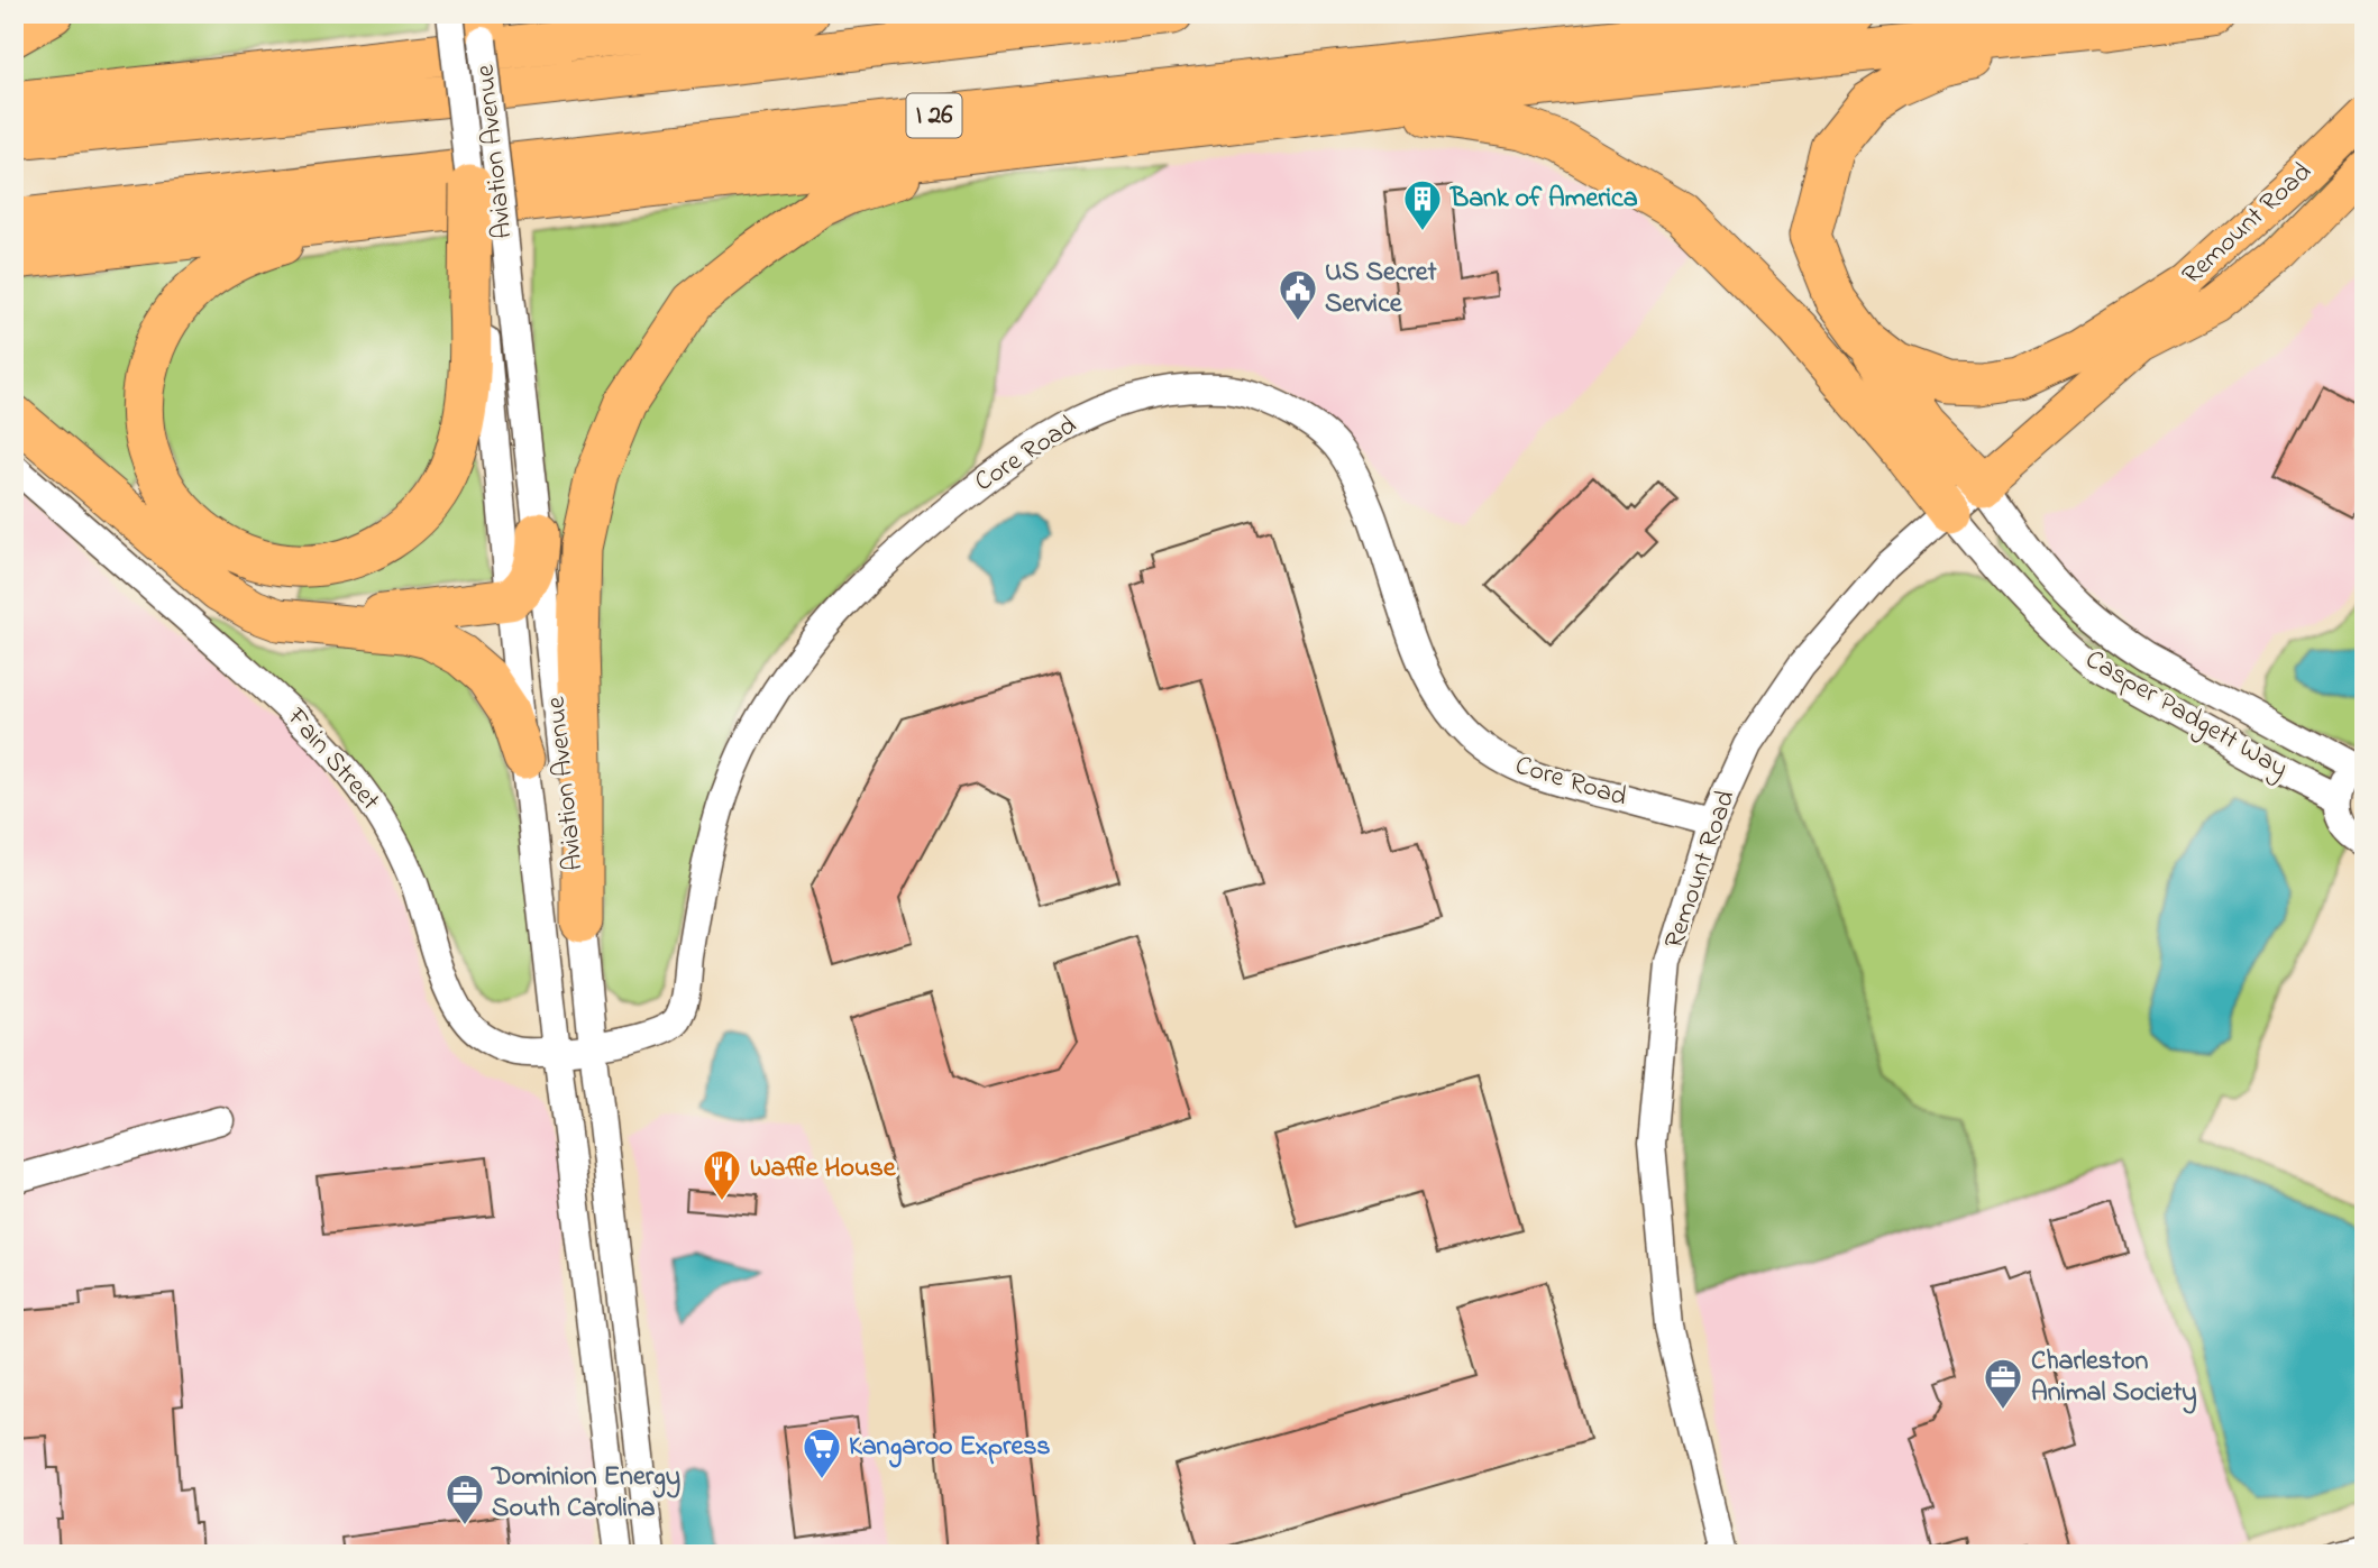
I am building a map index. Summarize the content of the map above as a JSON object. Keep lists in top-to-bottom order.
{
  "streets": {
    "highway": ["I 26"],
    "main road": ["Remount Road"],
    "street": [
      "Aviation Avenue",
      "Core Road",
      "Casper Padgett Way",
      "Fain Street"
    ]
  },
  "crossings": [
    ["Aviation Avenue", "Core Road"],
    ["Aviation Avenue", "Fain Street"],
    ["Remount Road", "Core Road"],
    ["Remount Road", "Casper Padgett Way"],
    ["Core Road", "Fain Street"]
  ],
  "places": {
    "building": ["Bank of America"],
    "public building": ["US Secret Service"],
    "restaurant": ["Waffle House"],
    "office": ["Charleston Animal Society", "Dominion Energy South Carolina"],
    "supermarket": ["Kangaroo Express"]
  }
}
